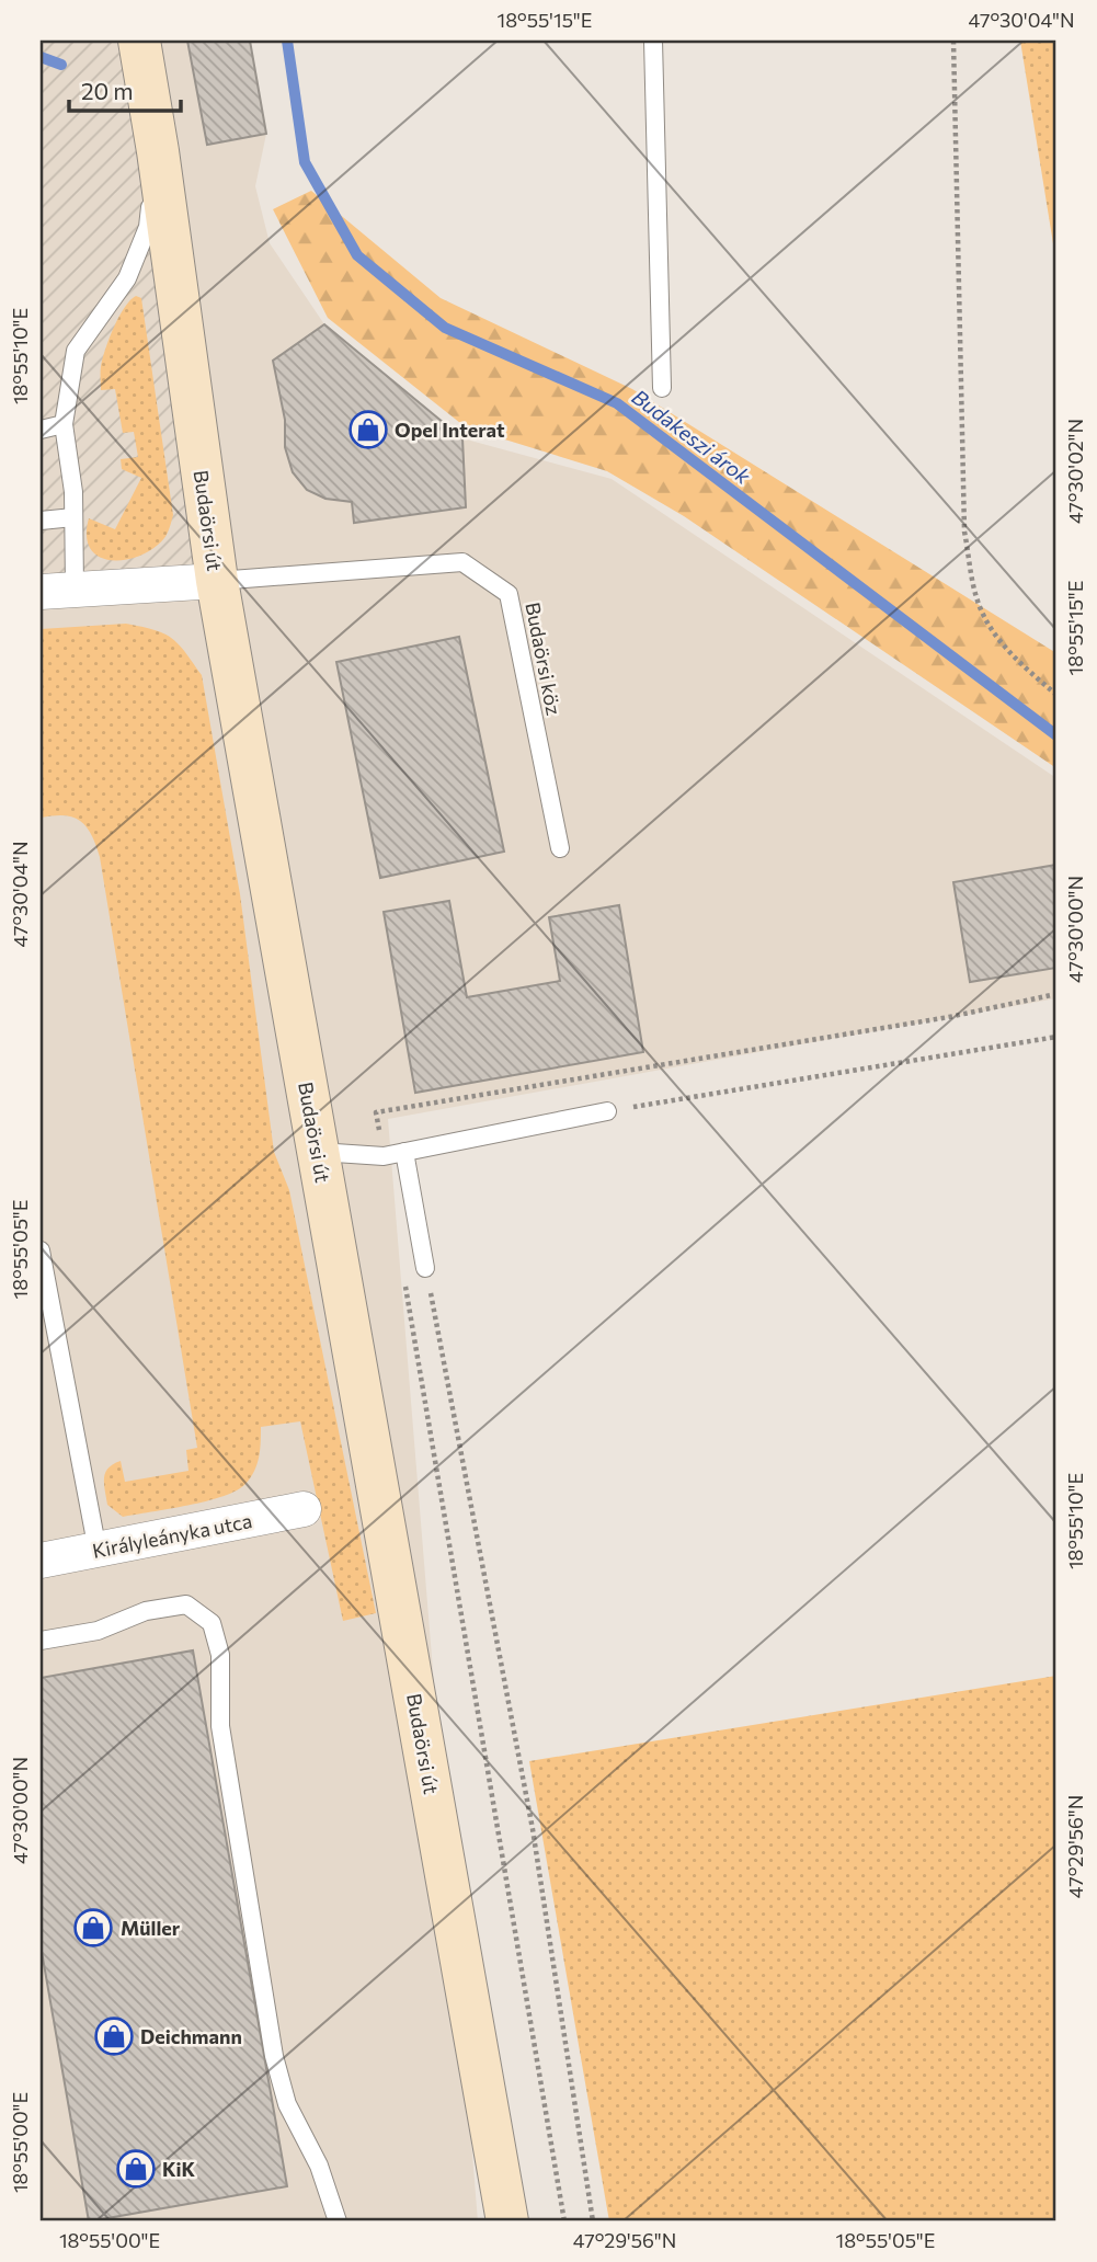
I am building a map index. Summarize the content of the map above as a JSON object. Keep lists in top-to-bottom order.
{
  "streets": {
    "main road": ["Budaörsi út"],
    "street": ["Királyleányka utca"],
    "lane": ["Budaörsi köz"]
  },
  "crossings": [
    ["Budaörsi út", "Budaörsi köz"]
  ],
  "water": ["Budakeszi árok"],
  "places": {
    "shop": [
      "Opel Interat",
      "Müller",
      "Deichmann",
      "KiK"
    ]
  },
  "scale_bar": "20 m",
  "coordinates": [
    "18°55'15\"E",
    "47°30'04\"N",
    "18°55'10\"E",
    "47°30'02\"N",
    "47°30'00\"N",
    "18°55'05\"E",
    "47°29'56\"N",
    "18°55'00\"E"
  ]
}
